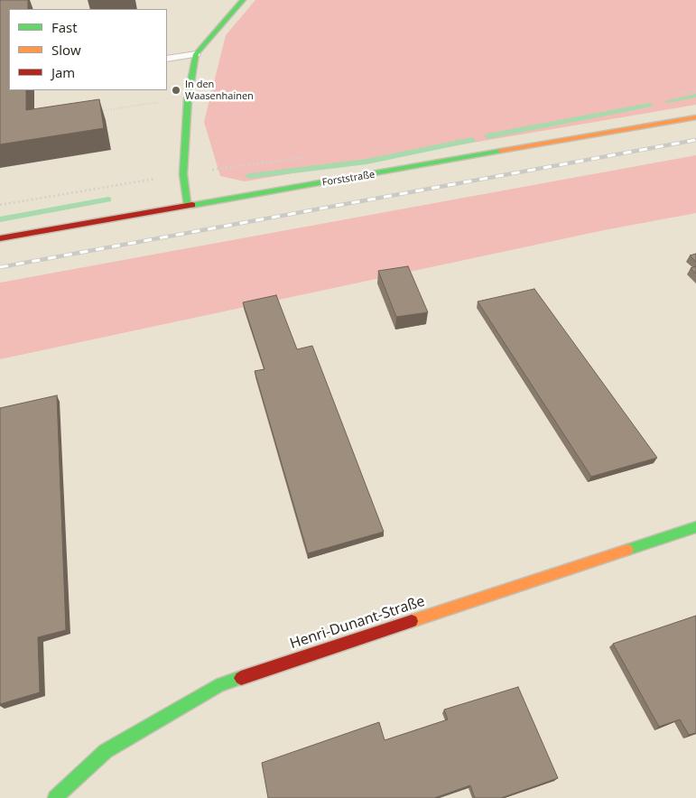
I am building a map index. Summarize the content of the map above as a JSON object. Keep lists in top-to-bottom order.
{
  "streets": {
    "street": ["Forststraße", "Henri-Dunant-Straße"]
  },
  "places": ["In den Waasenhainen"],
  "legend": ["Fast", "Slow", "Jam"]
}
